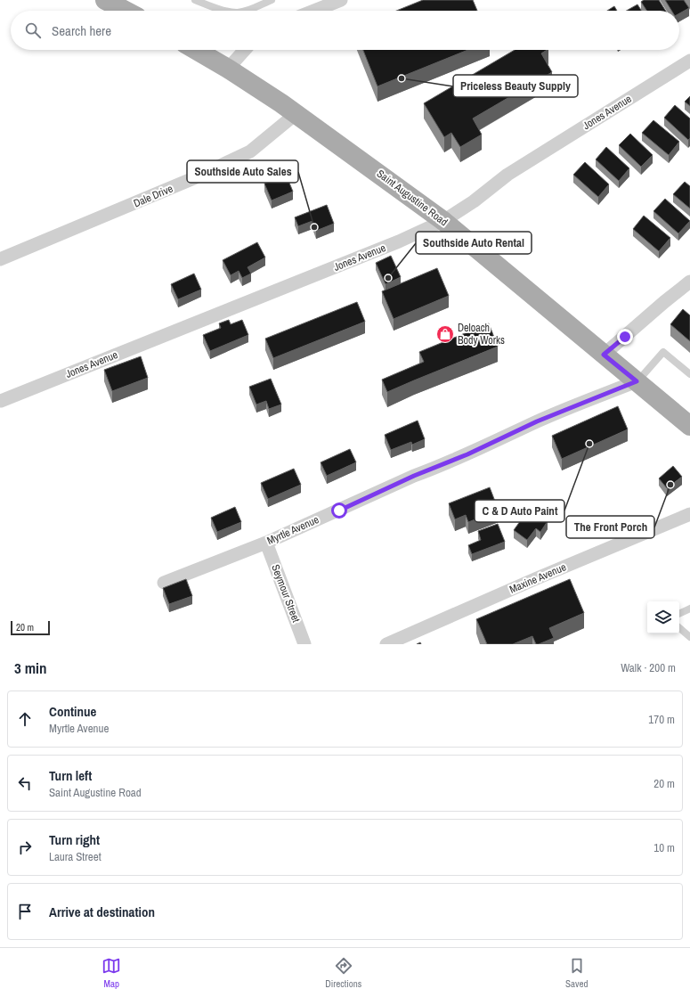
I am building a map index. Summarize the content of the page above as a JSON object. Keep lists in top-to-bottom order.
{
  "streets": {
    "main road": ["Saint Augustine Road"],
    "street": [
      "Jones Avenue",
      "Dale Drive",
      "Myrtle Avenue",
      "Maxine Avenue",
      "Seymour Street"
    ]
  },
  "crossings": [
    ["Jones Avenue", "Saint Augustine Road"],
    ["Dale Drive", "Saint Augustine Road"],
    ["Saint Augustine Road", "Myrtle Avenue"],
    ["Myrtle Avenue", "Seymour Street"]
  ],
  "places": {
    "other": [
      "Priceless Beauty Supply",
      "Southside Auto Sales",
      "Southside Auto Rental",
      "C & D Auto Paint",
      "The Front Porch"
    ],
    "shop": ["Deloach Body Works"]
  },
  "scale_bar": "20 m",
  "page": {
    "search": "Search here",
    "scale": "20 m",
    "heading": ["3 min", "Walk · 200 m"],
    "list": [
      ["Continue", "Myrtle Avenue", "170 m"],
      ["Turn left", "Saint Augustine Road", "20 m"],
      ["Turn right", "Laura Street", "10 m"],
      "Arrive at destination"
    ],
    "nav": ["Map", "Directions", "Saved"]
  }
}
